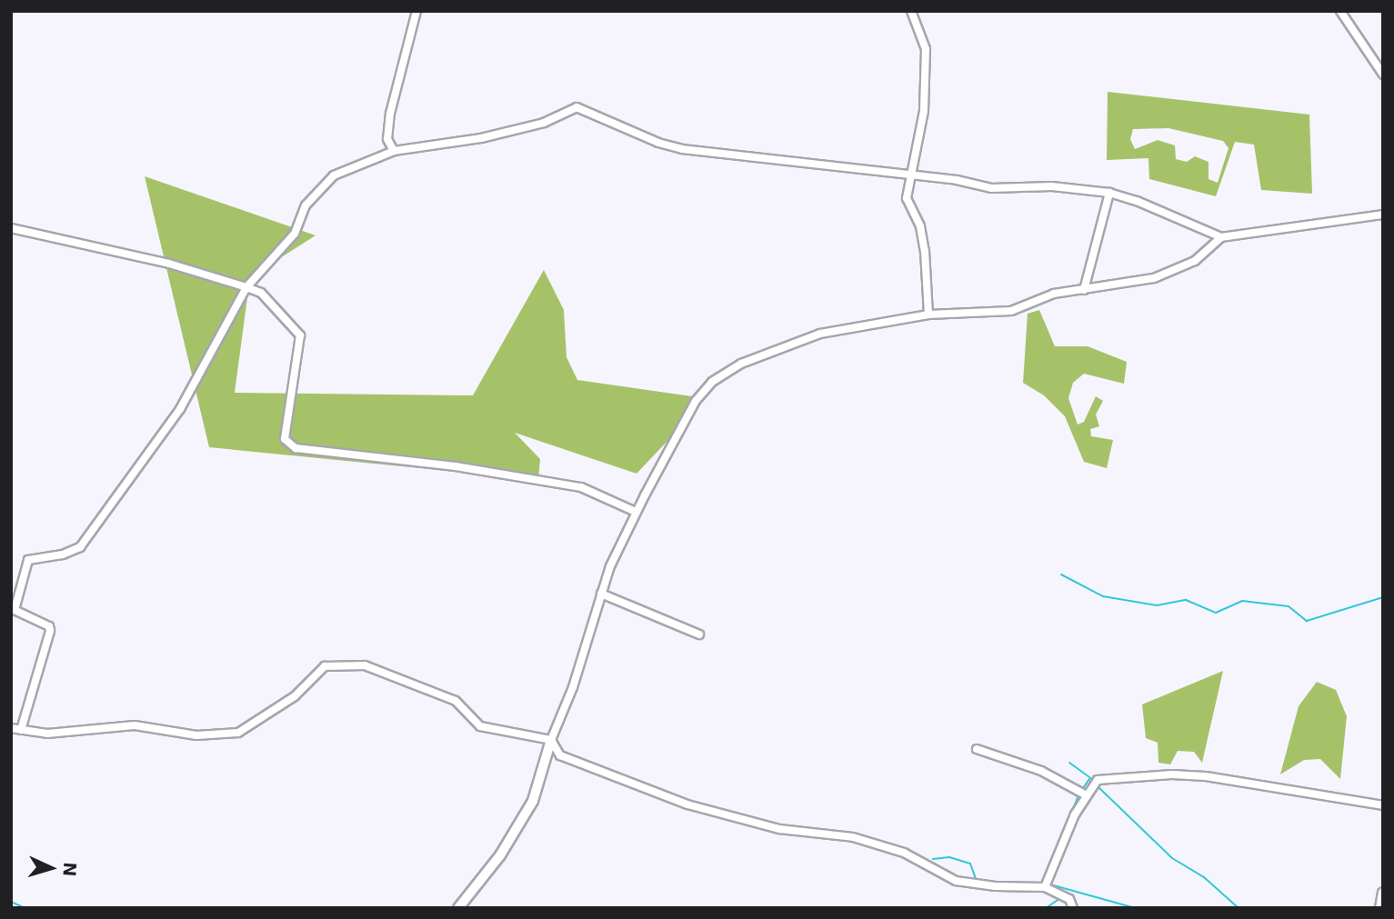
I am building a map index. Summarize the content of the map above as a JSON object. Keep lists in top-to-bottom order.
{
  "north": "right"
}
